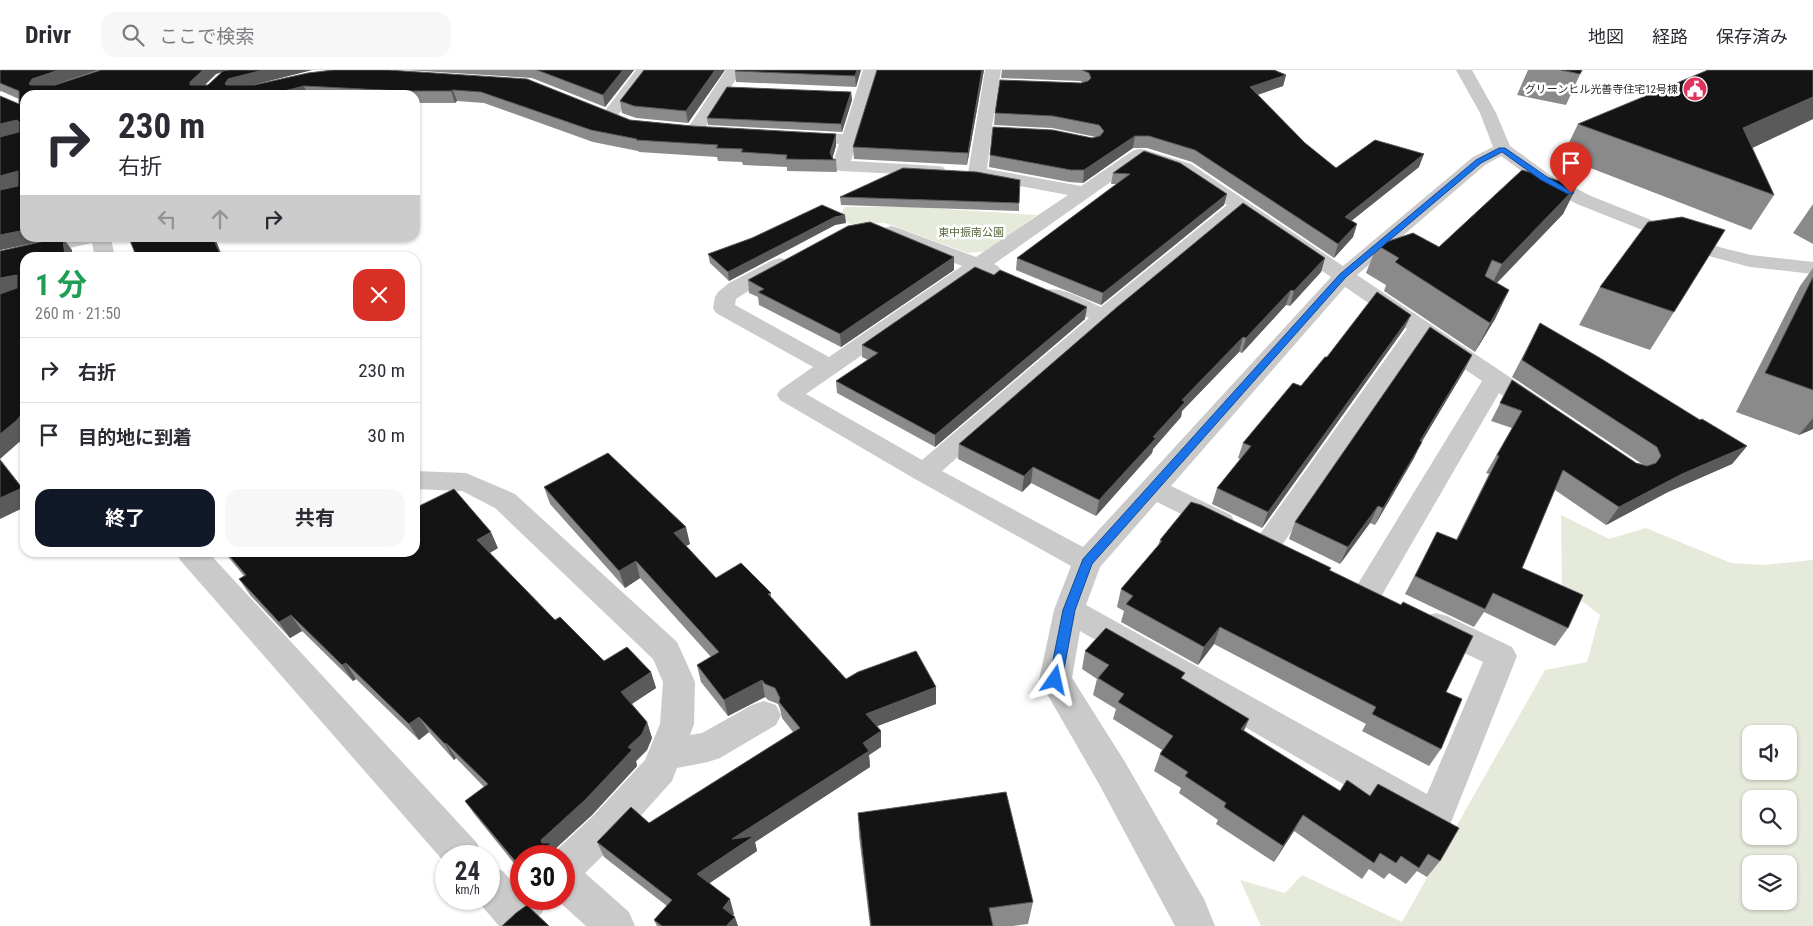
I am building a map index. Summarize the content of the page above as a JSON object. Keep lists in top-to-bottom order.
{
  "parks": ["東中振南公園"],
  "places": {
    "public building": ["グリーンヒル光善寺住宅12号棟"]
  },
  "page": {
    "header": "Drivr",
    "search": "ここで検索",
    "nav": ["地図", "経路", "保存済み"],
    "turn": ["230 m", "右折"],
    "heading": ["1 分", "260 m · 21:50"],
    "list": [
      {
        "name": "右折",
        "value": "230 m"
      },
      {
        "name": "目的地に到着",
        "value": "30 m"
      }
    ],
    "buttons": ["終了", "共有"],
    "speed": "24 km/h",
    "limit": "30"
  }
}
